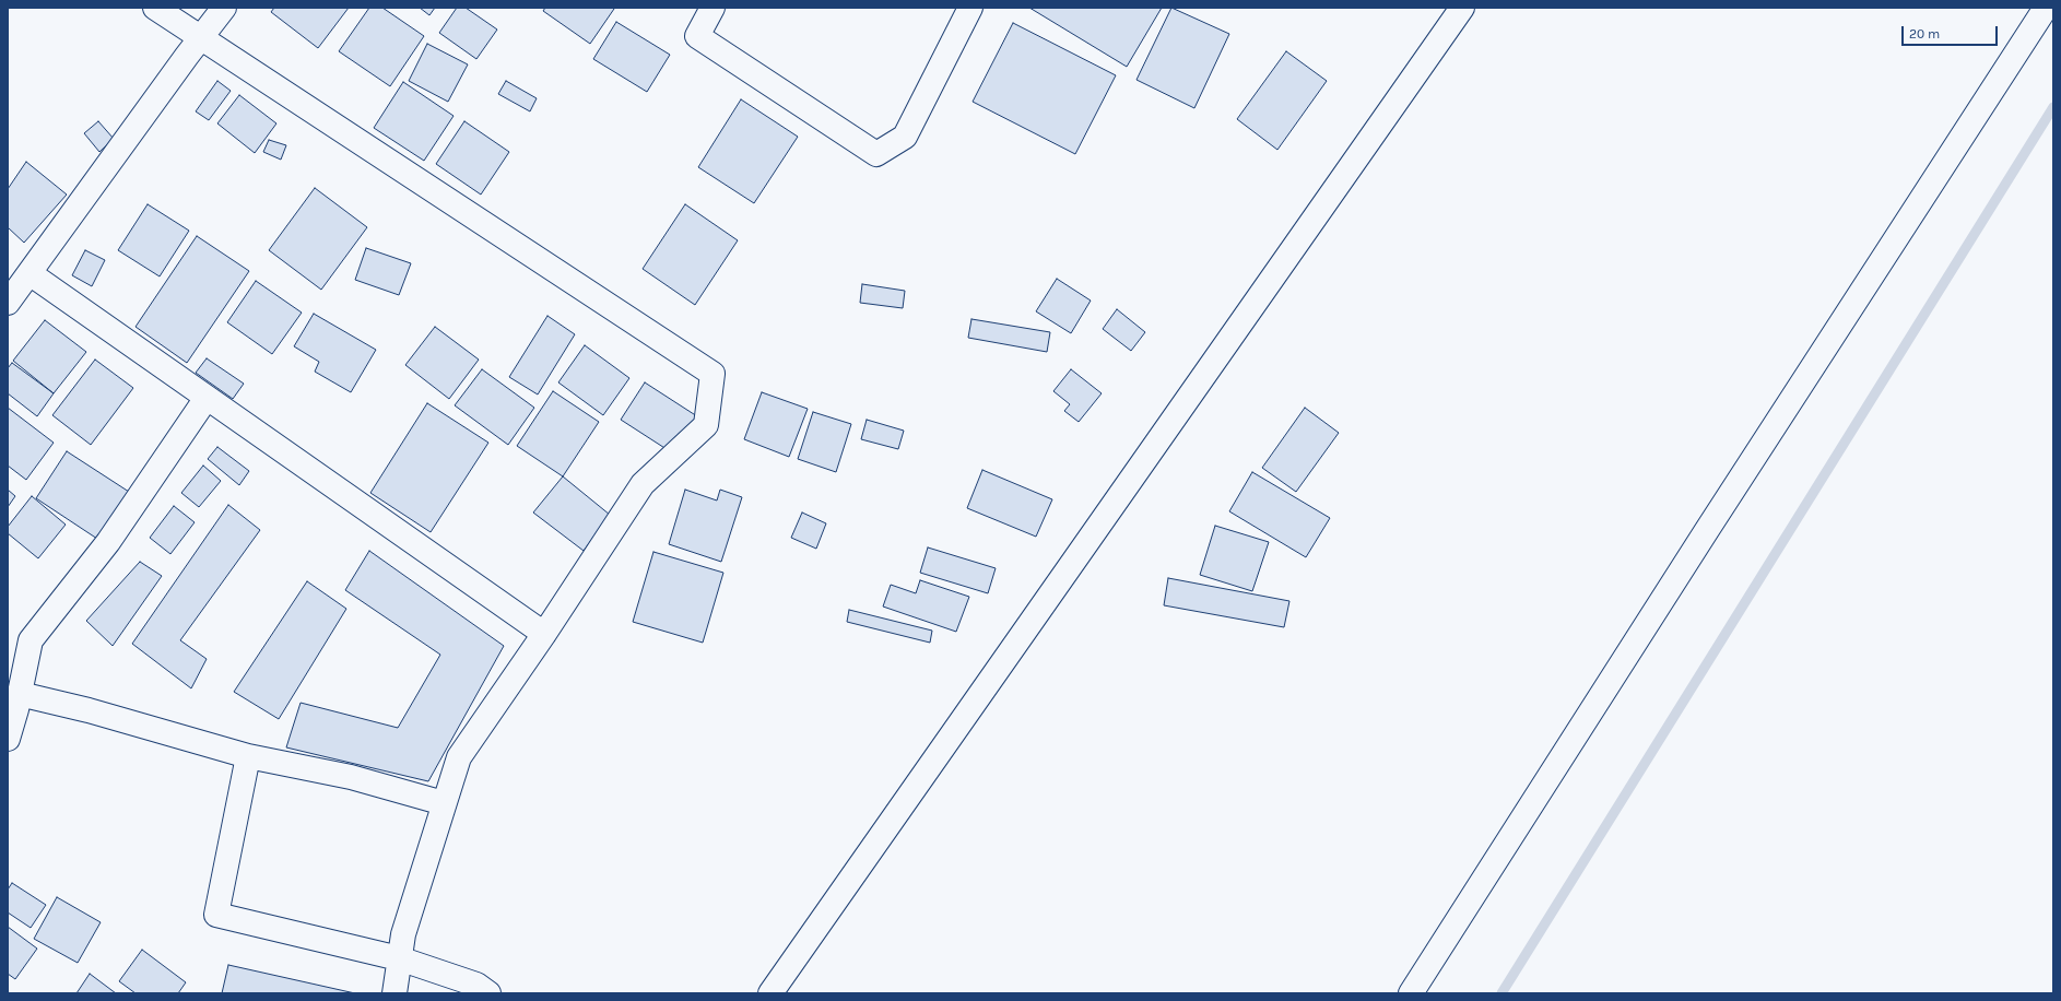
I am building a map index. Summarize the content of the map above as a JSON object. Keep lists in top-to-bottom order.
{
  "scale_bar": "20 m"
}
